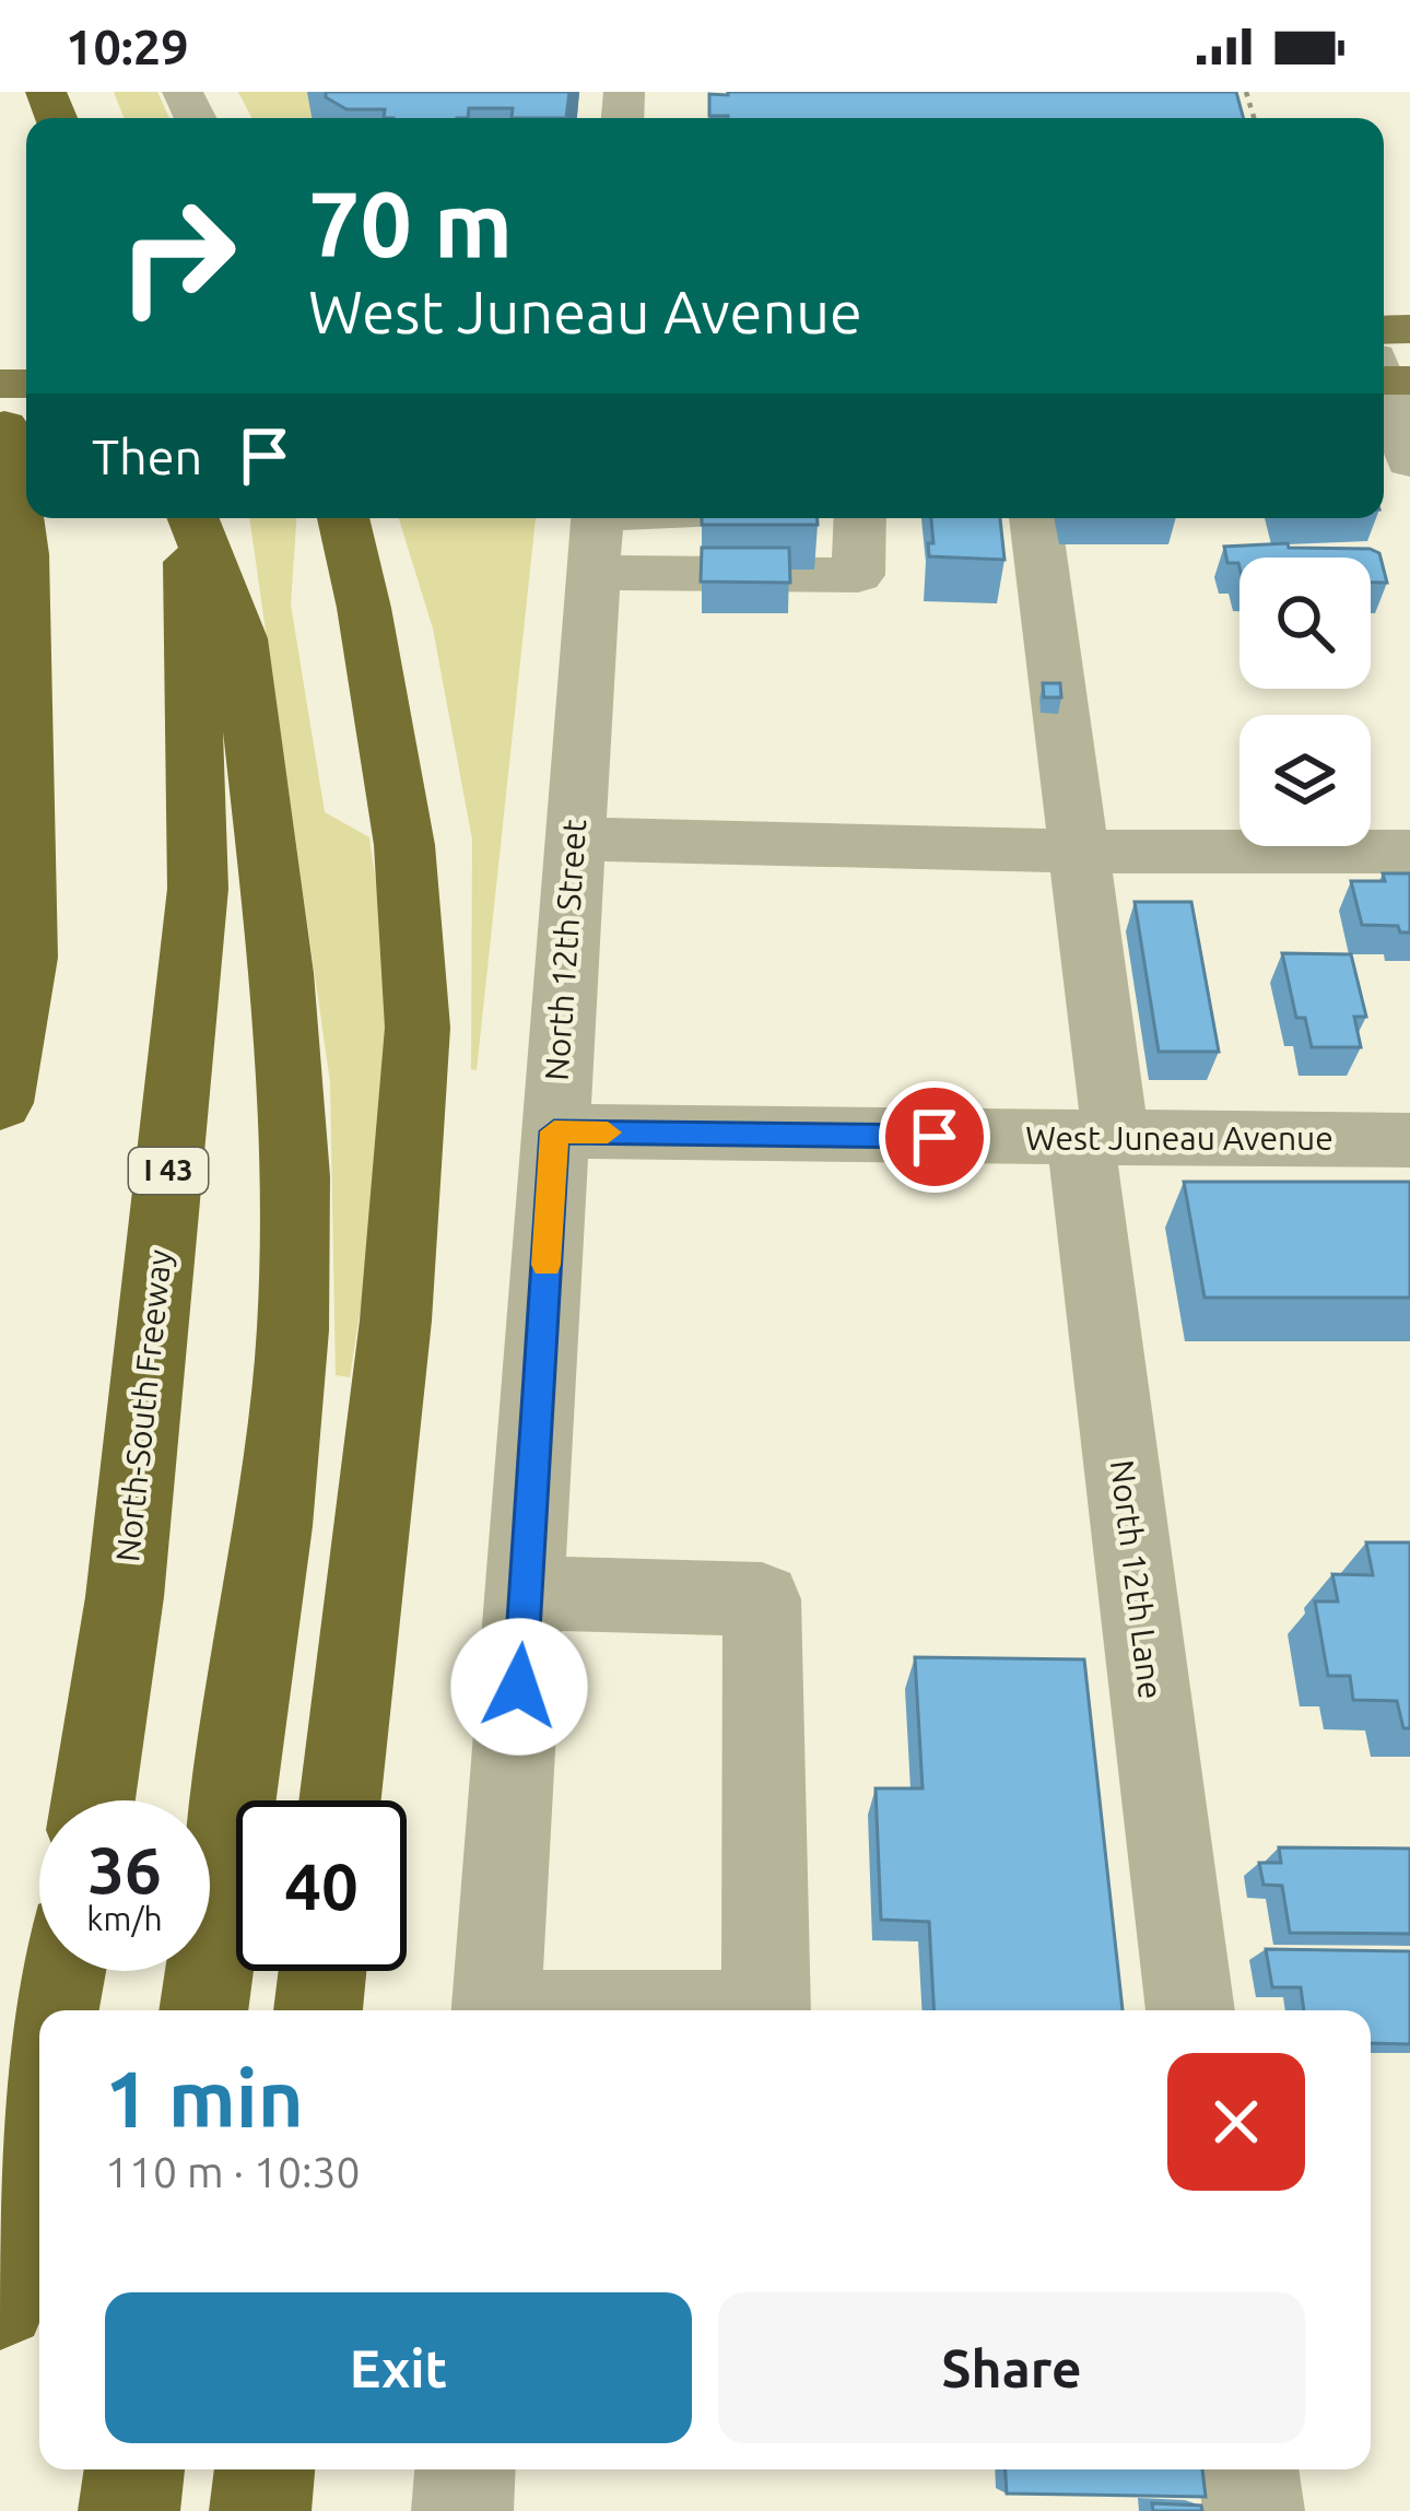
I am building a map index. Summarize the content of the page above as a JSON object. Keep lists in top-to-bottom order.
{
  "streets": {
    "highway": ["I 43", "North-South Freeway"],
    "street": ["North 12th Street", "West Juneau Avenue", "North 12th Lane"]
  },
  "crossings": [
    ["North 12th Street", "West Juneau Avenue"],
    ["West Juneau Avenue", "North 12th Lane"]
  ],
  "page": {
    "status": "10:29",
    "turn": ["70 m", "West Juneau Avenue"],
    "then": "Then",
    "speed": "36 km/h",
    "limit": "40",
    "heading": ["1 min", "110 m · 10:30"],
    "buttons": ["Exit", "Share"]
  }
}
